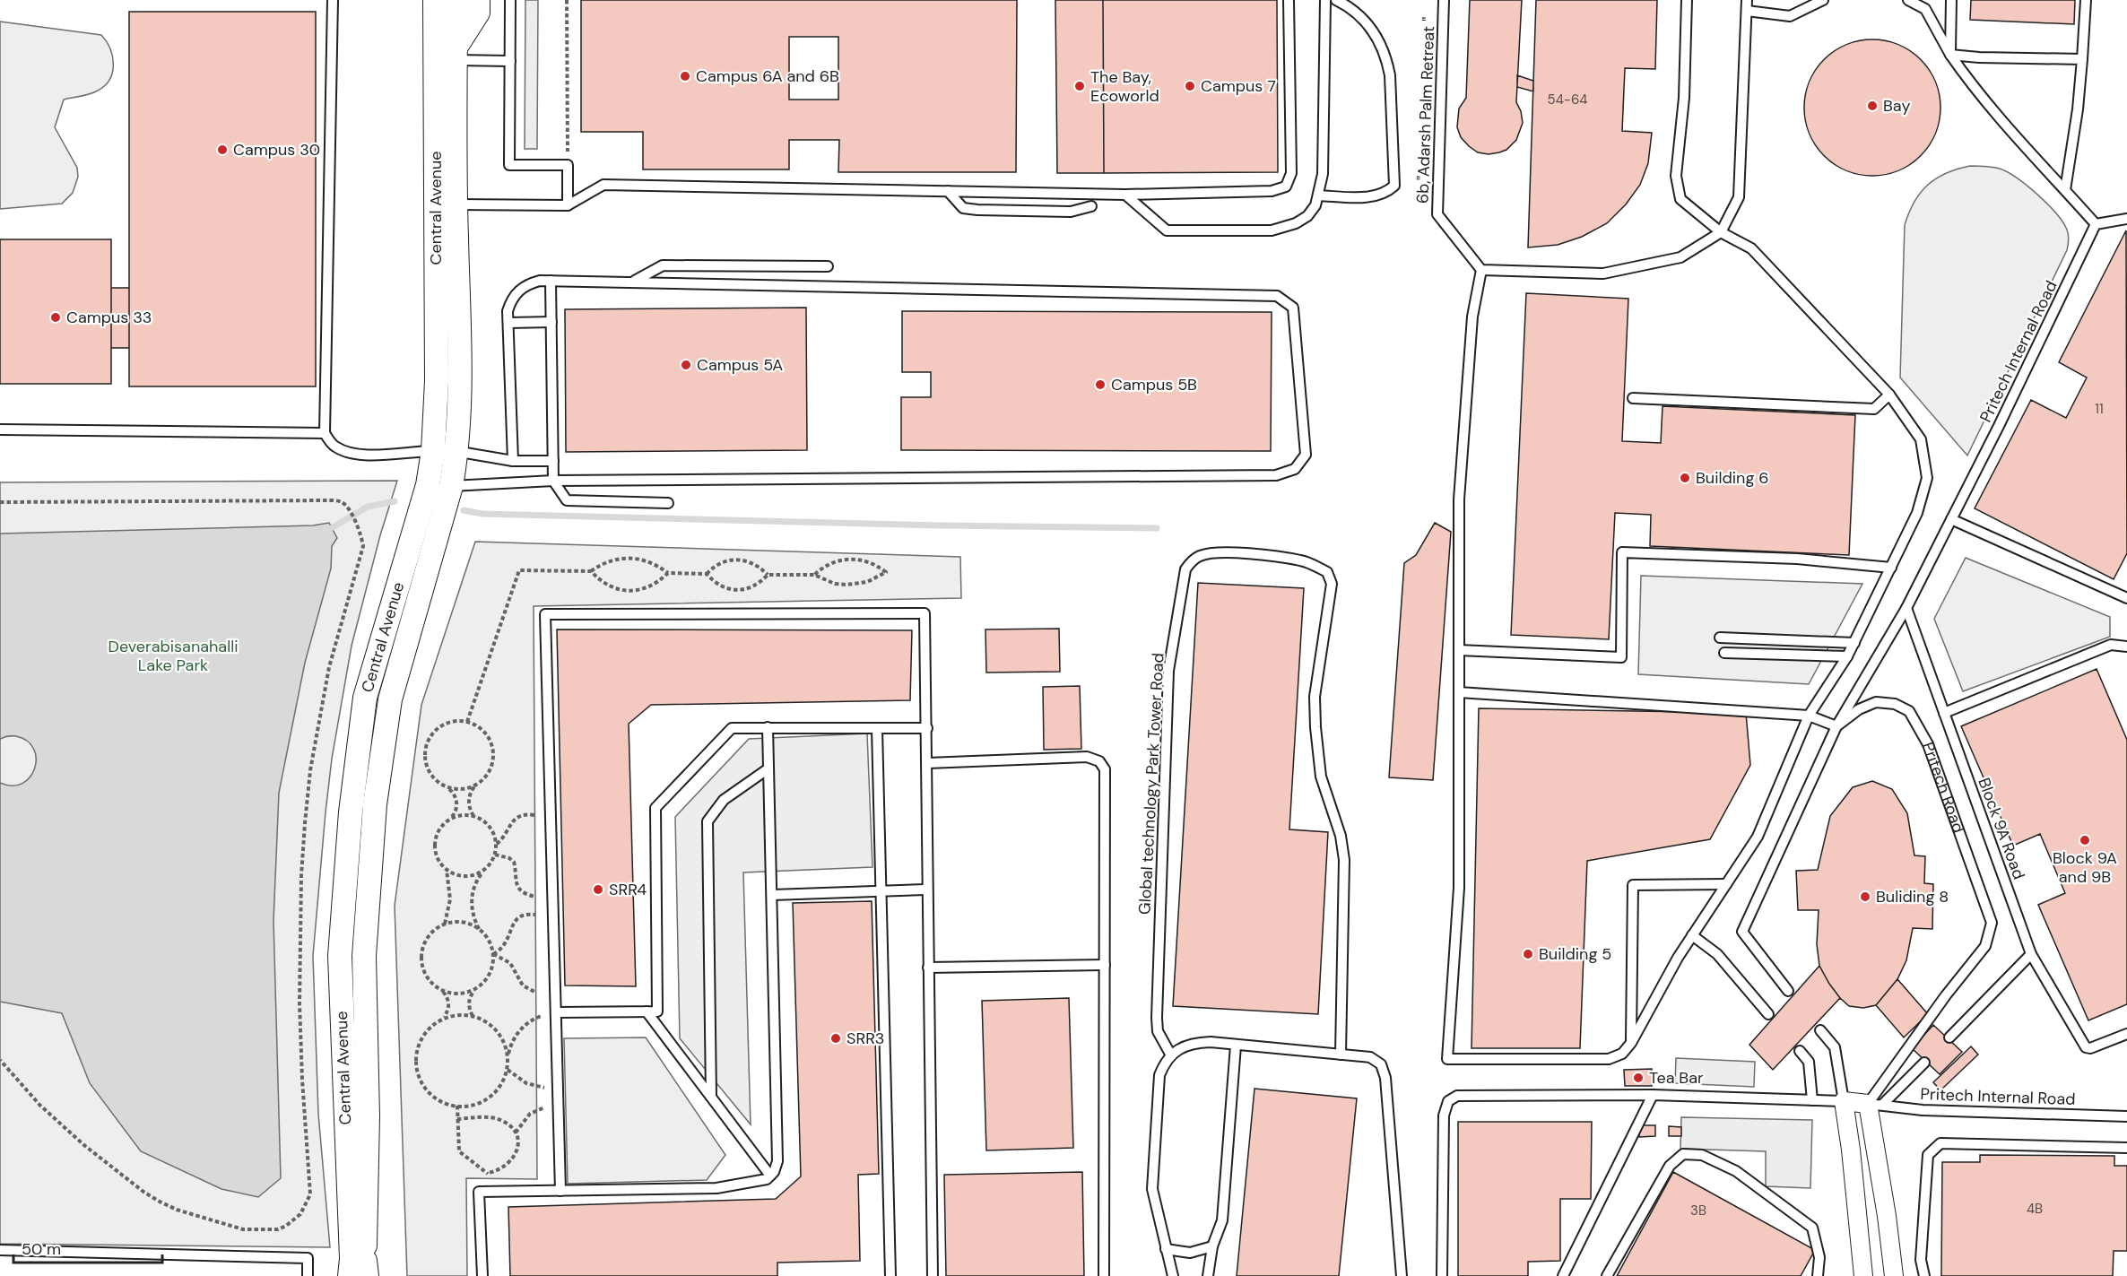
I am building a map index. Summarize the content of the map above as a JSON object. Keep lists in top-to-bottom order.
{
  "streets": {
    "street": ["Central Avenue"],
    "lane": [
      "6b,\"Adarsh Palm Retreat \"",
      "Pritech Internal Road",
      "Global technology Park Tower Road",
      "Pritech Road",
      "Block 9A Road"
    ]
  },
  "crossings": [
    ["Pritech Internal Road", "Pritech Road"],
    ["Pritech Internal Road", "Block 9A Road"]
  ],
  "parks": ["Deverabisanahalli Lake Park"],
  "places": [
    "Campus 6A and 6B",
    "The Bay, Ecoworld",
    "Campus 7",
    "Bay",
    "Campus 30",
    "Campus 33",
    "Campus 5A",
    "Campus 5B",
    "Building 6",
    "Block 9A and 9B",
    "SRR4",
    "Buliding 8",
    "Building 5",
    "SRR3",
    "Tea Bar"
  ],
  "house_numbers": [
    "54-64",
    "11",
    "4B",
    "3B"
  ],
  "scale_bar": "50 m"
}
